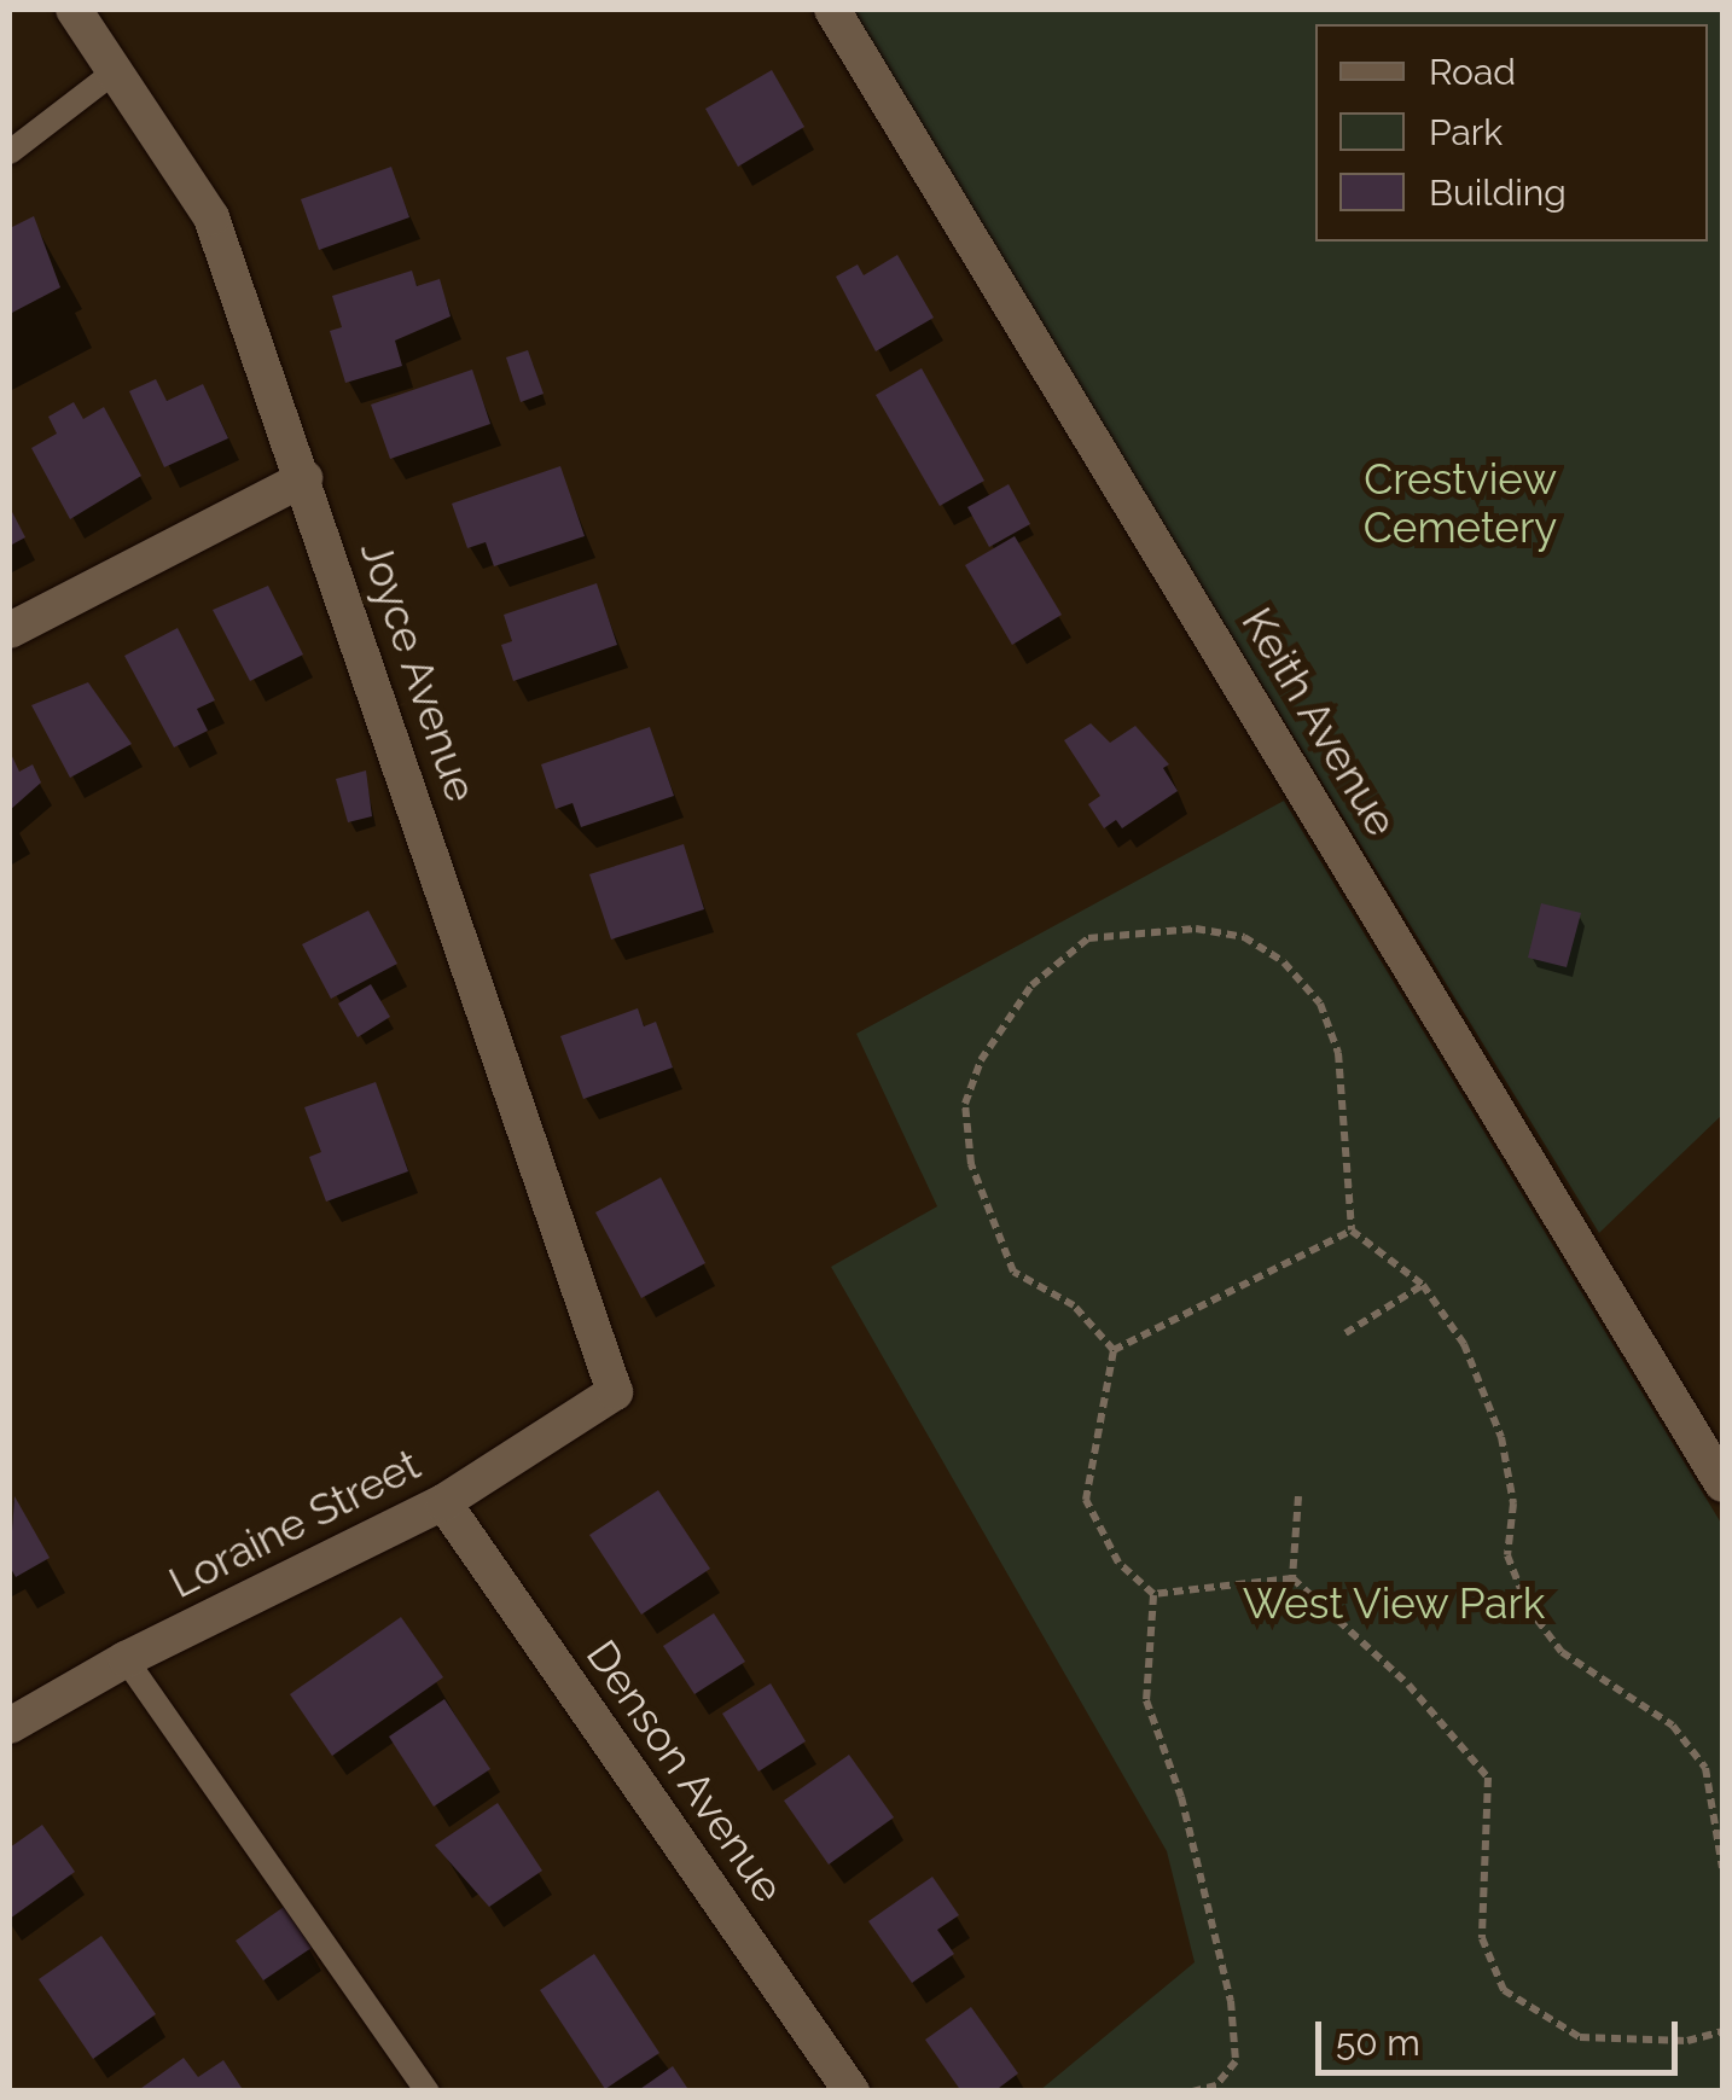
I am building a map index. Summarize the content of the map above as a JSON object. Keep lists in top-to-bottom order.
{
  "streets": {
    "street": [
      "Joyce Avenue",
      "Keith Avenue",
      "Loraine Street",
      "Denson Avenue"
    ]
  },
  "crossings": [
    ["Joyce Avenue", "Loraine Street"],
    ["Loraine Street", "Denson Avenue"]
  ],
  "parks": ["Crestview Cemetery", "West View Park"],
  "legend": ["Road", "Park", "Building"],
  "scale_bar": "50 m"
}
